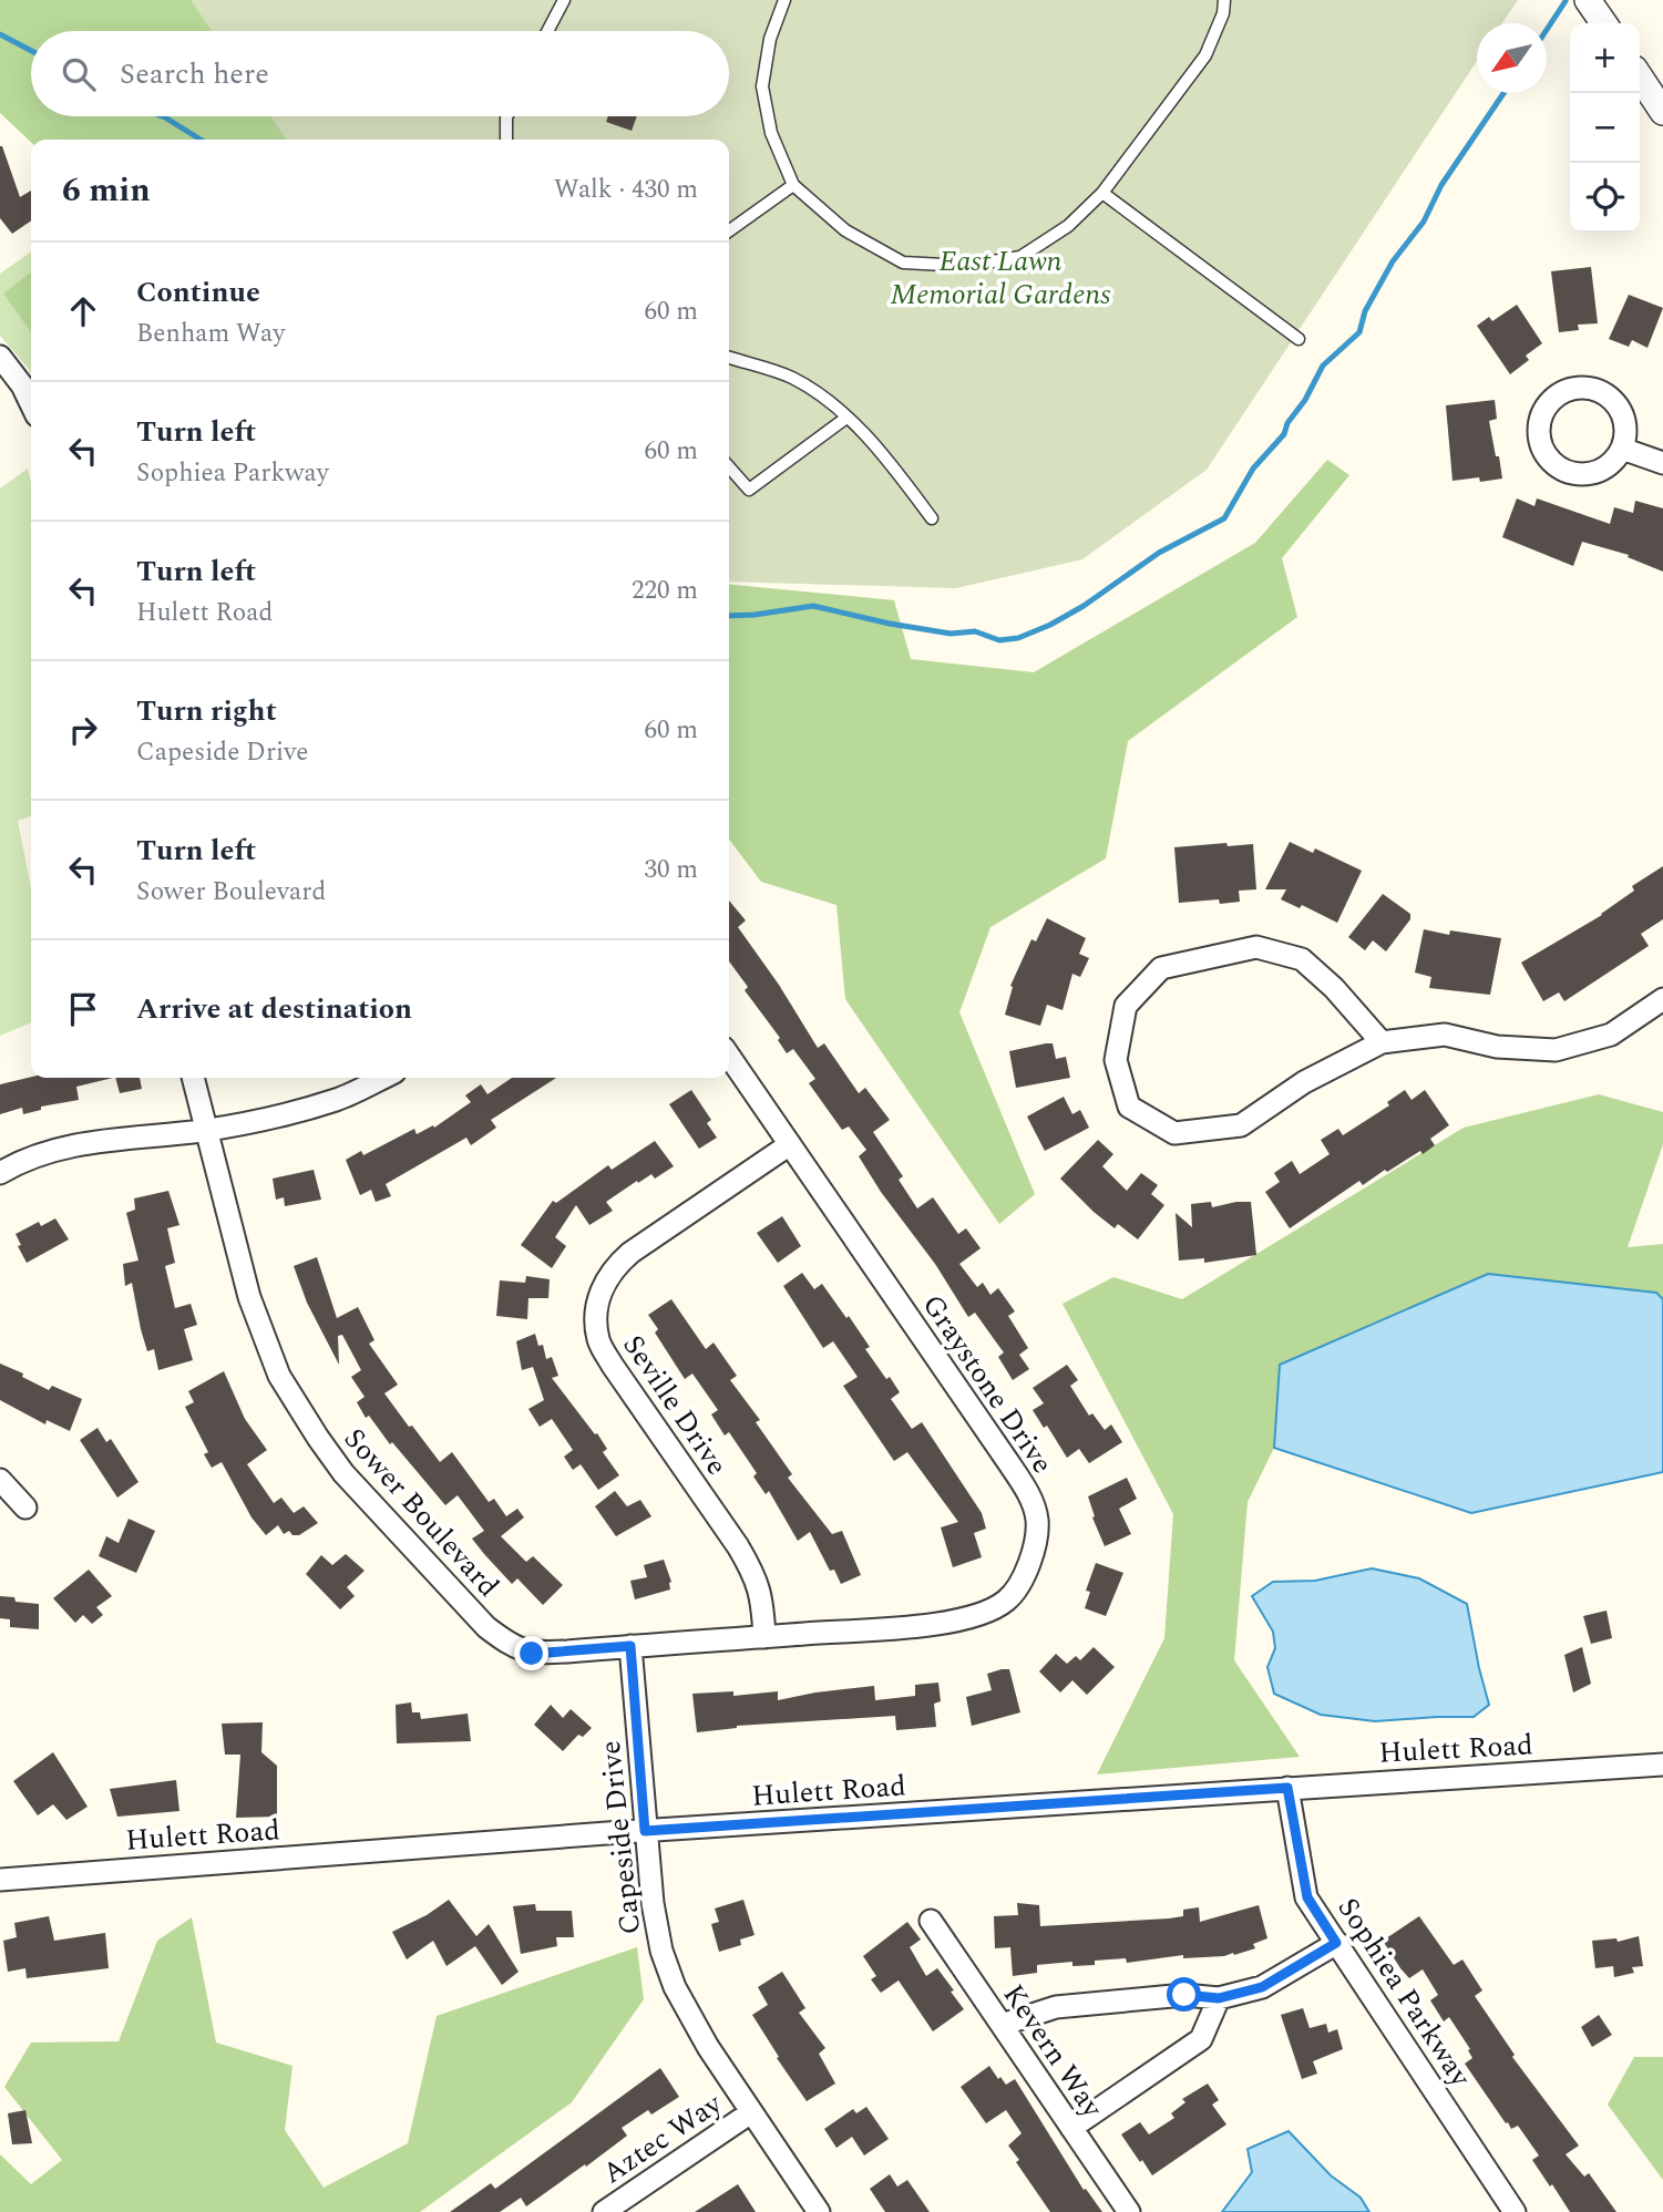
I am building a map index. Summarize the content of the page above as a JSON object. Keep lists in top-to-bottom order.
{
  "streets": {
    "street": [
      "Graystone Drive",
      "Seville Drive",
      "Sower Boulevard",
      "Hulett Road",
      "Capeside Drive",
      "Sophiea Parkway",
      "Kevern Way",
      "Aztec Way"
    ]
  },
  "crossings": [
    ["Graystone Drive", "Seville Drive"],
    ["Graystone Drive", "Sower Boulevard"],
    ["Graystone Drive", "Capeside Drive"],
    ["Sower Boulevard", "Capeside Drive"],
    ["Hulett Road", "Capeside Drive"],
    ["Hulett Road", "Sophiea Parkway"],
    ["Capeside Drive", "Aztec Way"]
  ],
  "parks": ["East Lawn Memorial Gardens"],
  "north": "bottom left",
  "page": {
    "map_buttons": ["+", "−"],
    "search": "Search here",
    "heading": ["6 min", "Walk · 430 m"],
    "list": [
      ["Continue", "Benham Way", "60 m"],
      ["Turn left", "Sophiea Parkway", "60 m"],
      ["Turn left", "Hulett Road", "220 m"],
      ["Turn right", "Capeside Drive", "60 m"],
      ["Turn left", "Sower Boulevard", "30 m"],
      "Arrive at destination"
    ]
  }
}
